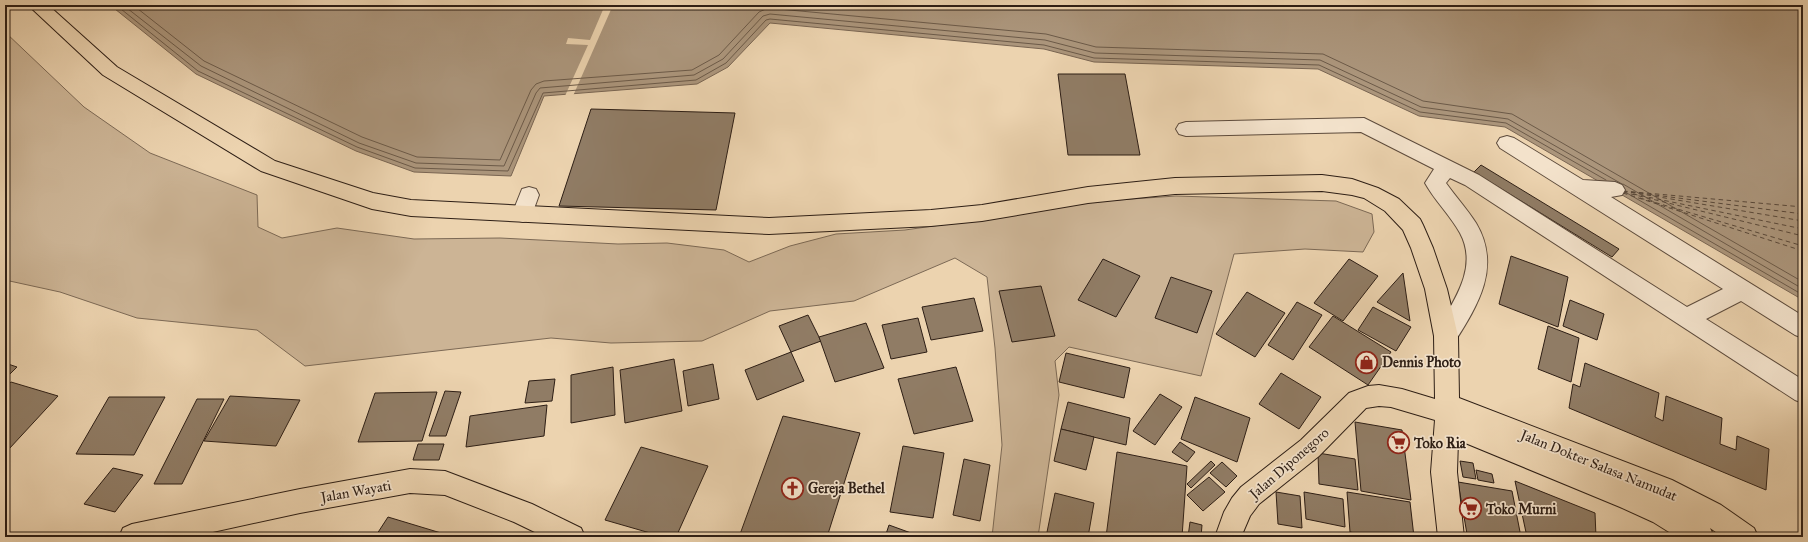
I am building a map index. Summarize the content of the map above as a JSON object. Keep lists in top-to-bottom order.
{
  "streets": {
    "main road": ["Jalan Diponegoro", "Jalan Dokter Salasa Namudat", "Jalan Wayati"]
  },
  "crossings": [
    ["Jalan Diponegoro", "Jalan Dokter Salasa Namudat"]
  ],
  "places": {
    "shop": ["Dennis Photo"],
    "supermarket": ["Toko Ria", "Toko Murni"],
    "church": ["Gereja Bethel"]
  }
}
